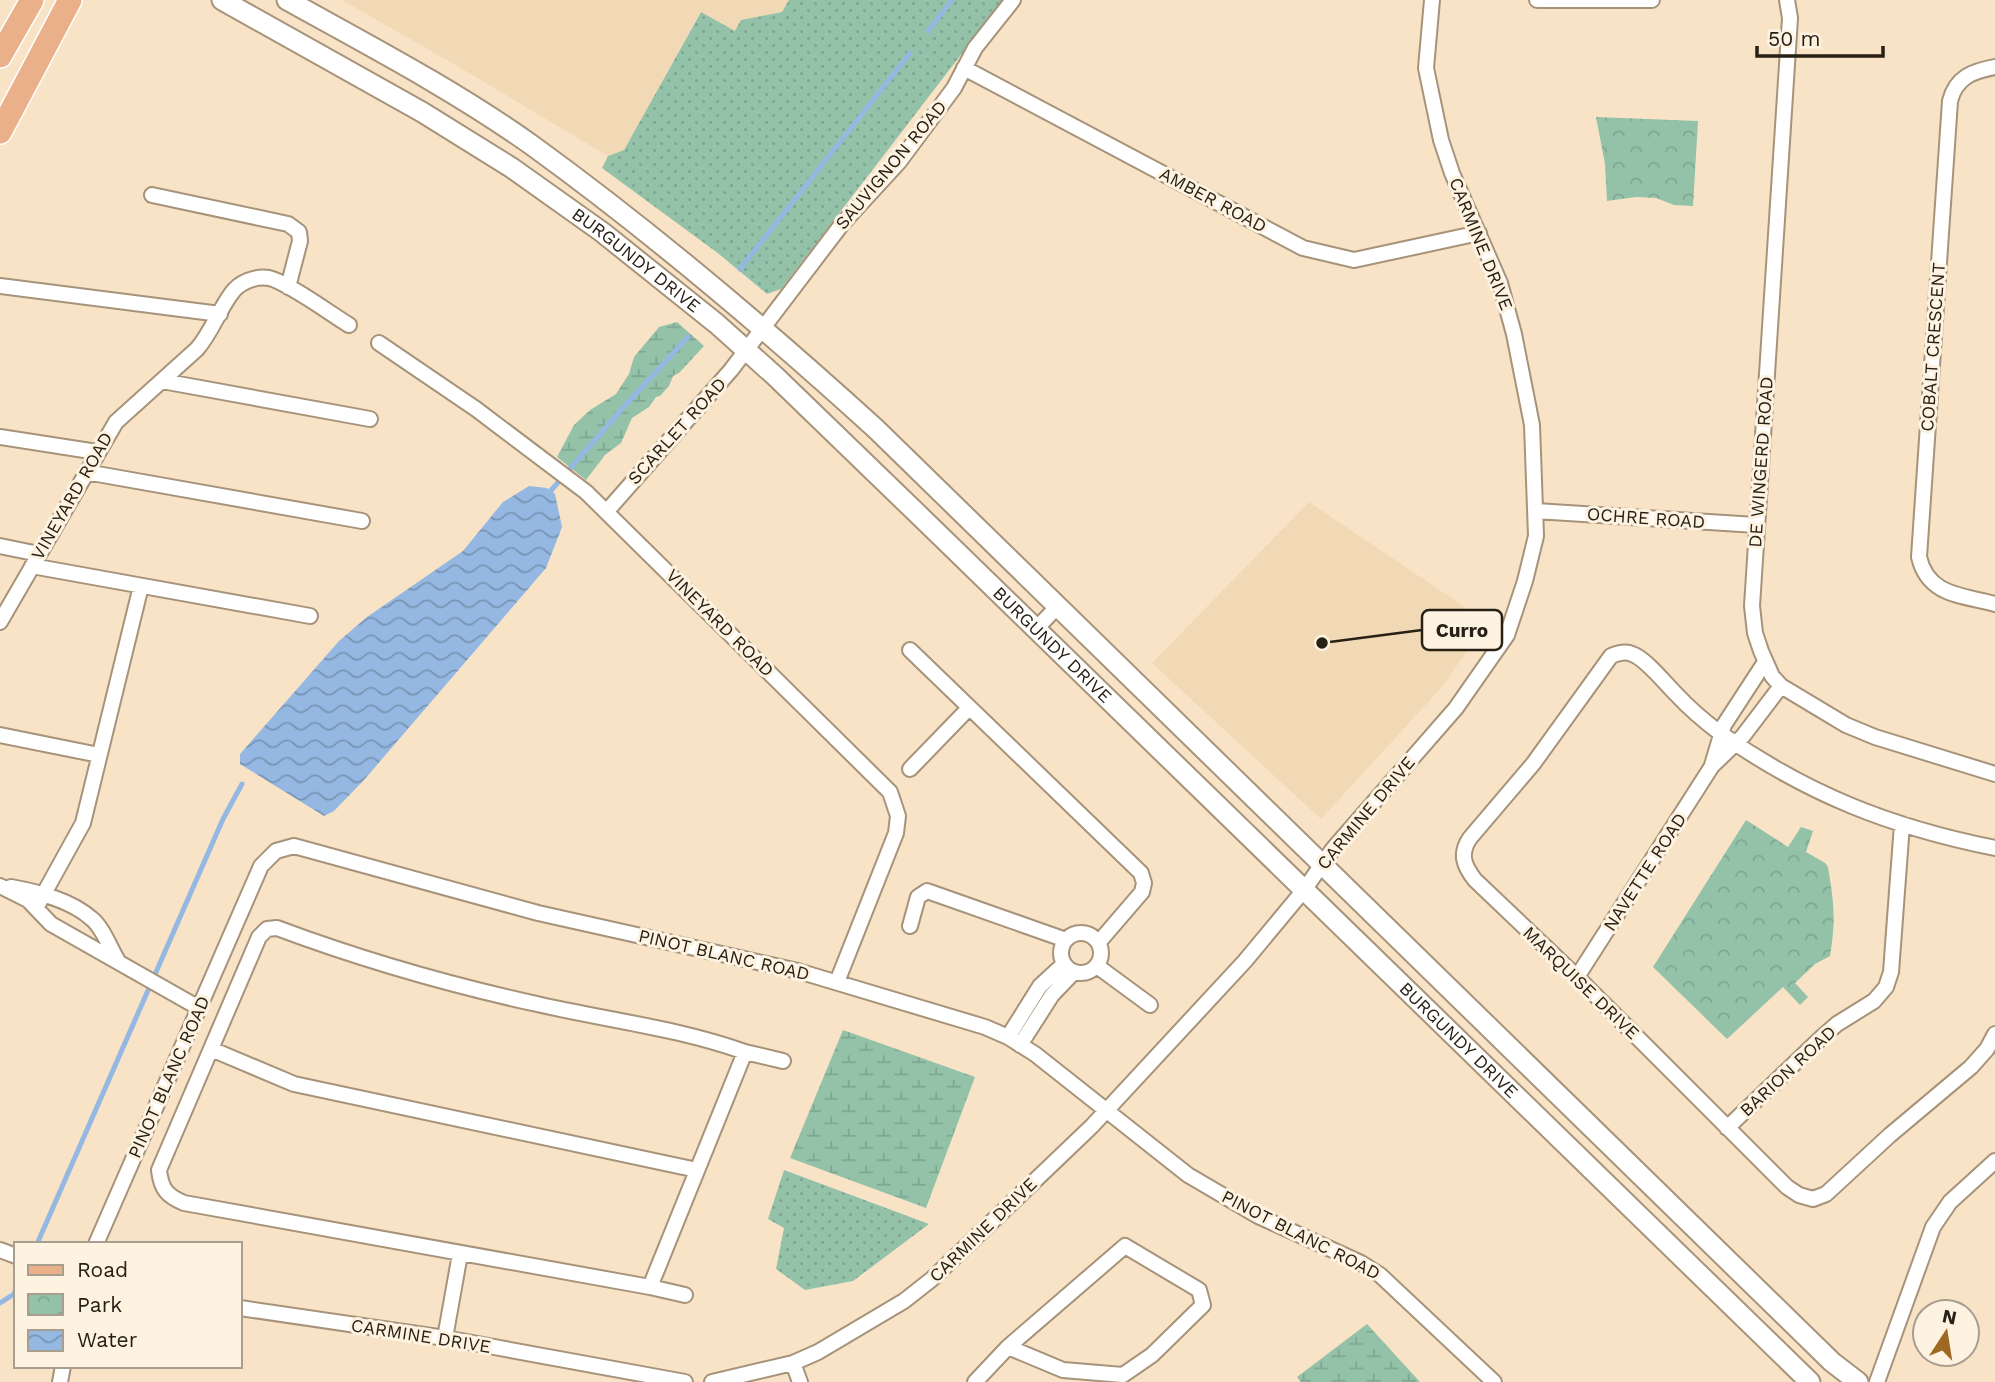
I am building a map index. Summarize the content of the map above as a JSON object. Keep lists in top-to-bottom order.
{
  "streets": {
    "main road": ["BURGUNDY DRIVE"],
    "street": [
      "SAUVIGNON ROAD",
      "AMBER ROAD",
      "CARMINE DRIVE",
      "COBALT CRESCENT",
      "SCARLET ROAD",
      "DE WINGERD ROAD",
      "VINEYARD ROAD",
      "OCHRE ROAD",
      "NAVETTE ROAD",
      "PINOT BLANC ROAD",
      "MARQUISE DRIVE",
      "BARION ROAD"
    ]
  },
  "crossings": [
    ["SAUVIGNON ROAD", "AMBER ROAD"],
    ["SAUVIGNON ROAD", "BURGUNDY DRIVE"],
    ["SAUVIGNON ROAD", "SCARLET ROAD"],
    ["AMBER ROAD", "CARMINE DRIVE"],
    ["CARMINE DRIVE", "BURGUNDY DRIVE"],
    ["CARMINE DRIVE", "OCHRE ROAD"],
    ["CARMINE DRIVE", "PINOT BLANC ROAD"],
    ["BURGUNDY DRIVE", "SCARLET ROAD"],
    ["SCARLET ROAD", "VINEYARD ROAD"],
    ["DE WINGERD ROAD", "OCHRE ROAD"],
    ["VINEYARD ROAD", "PINOT BLANC ROAD"],
    ["NAVETTE ROAD", "MARQUISE DRIVE"],
    ["MARQUISE DRIVE", "BARION ROAD"]
  ],
  "places": ["Curro"],
  "legend": ["Road", "Park", "Water"],
  "scale_bar": "50 m",
  "north": "top"
}
